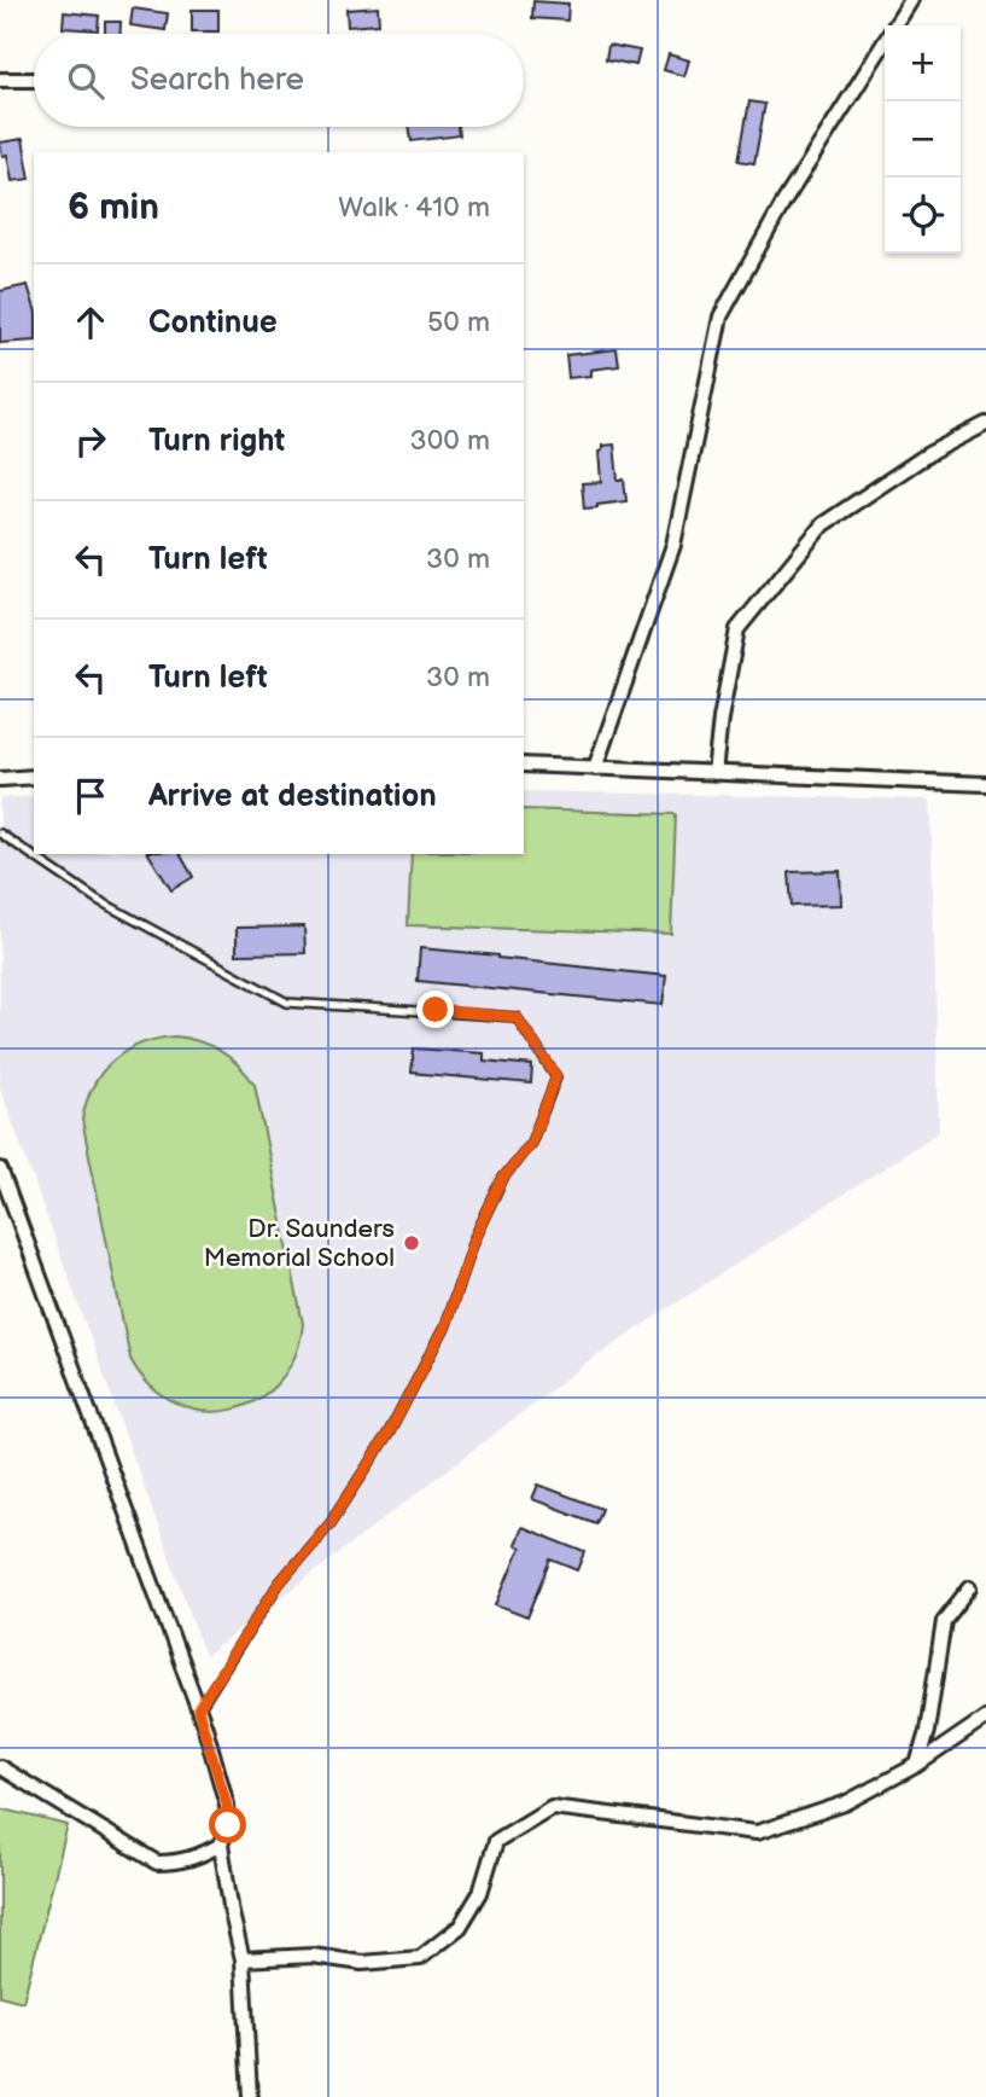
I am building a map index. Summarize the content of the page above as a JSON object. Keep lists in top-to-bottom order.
{
  "places": ["Dr. Saunders Memorial School"],
  "page": {
    "map_buttons": ["+", "−"],
    "search": "Search here",
    "heading": ["6 min", "Walk · 410 m"],
    "list": [
      ["Continue", "50 m"],
      ["Turn right", "300 m"],
      ["Turn left", "30 m"],
      ["Turn left", "30 m"],
      "Arrive at destination"
    ]
  }
}
